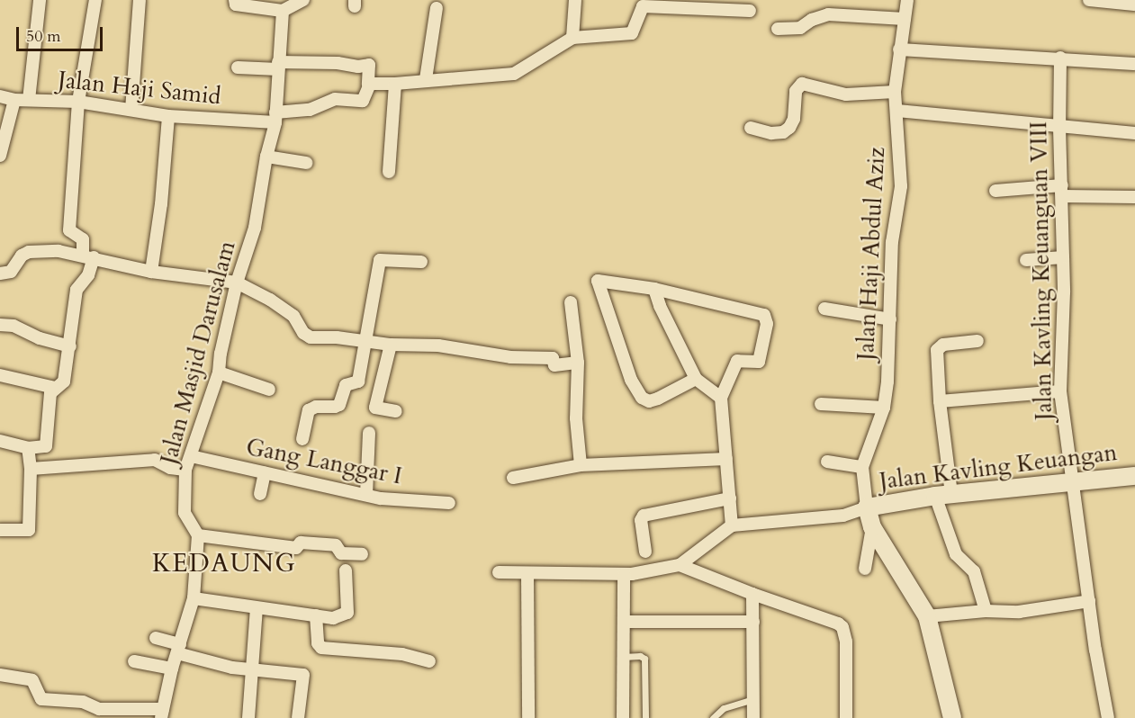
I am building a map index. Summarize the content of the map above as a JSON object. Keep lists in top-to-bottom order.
{
  "streets": {
    "street": [
      "Jalan Haji Samid",
      "Jalan Haji Abdul Aziz",
      "Jalan Kavling Keuanguan VIII",
      "Jalan Masjid Darusalam",
      "Gang Langgar I",
      "Jalan Kavling Keuangan"
    ]
  },
  "crossings": [
    ["Jalan Haji Samid", "Jalan Masjid Darusalam"],
    ["Jalan Haji Abdul Aziz", "Jalan Kavling Keuangan"],
    ["Jalan Kavling Keuanguan VIII", "Jalan Kavling Keuangan"],
    ["Jalan Masjid Darusalam", "Gang Langgar I"]
  ],
  "districts": ["KEDAUNG"],
  "scale_bar": "50 m"
}
